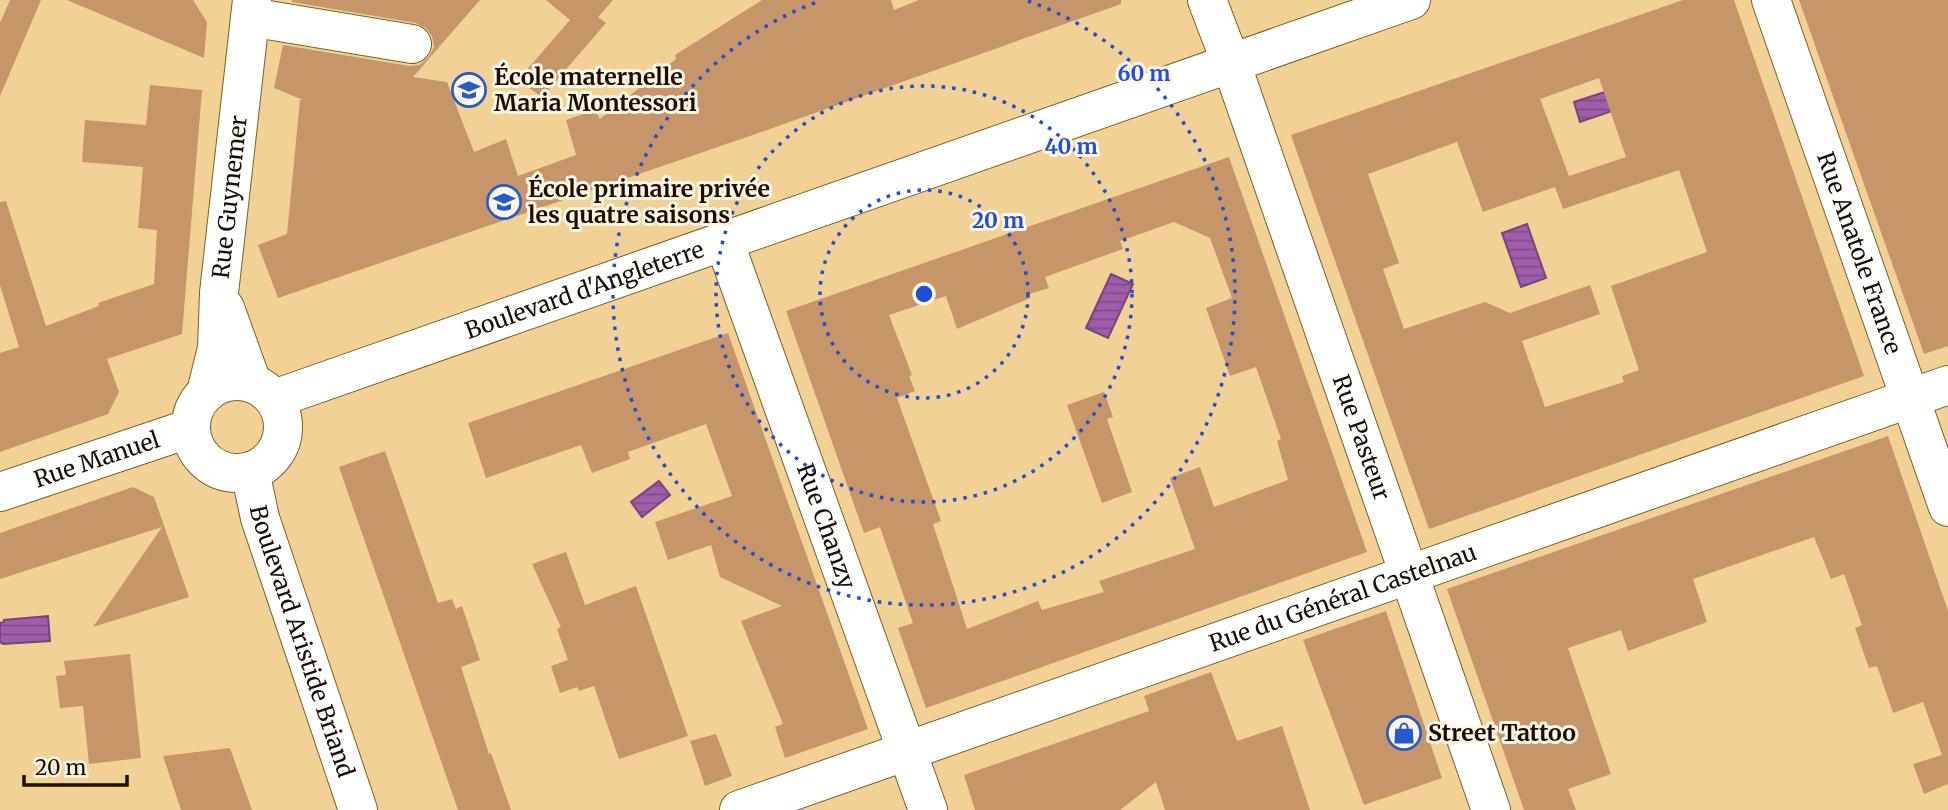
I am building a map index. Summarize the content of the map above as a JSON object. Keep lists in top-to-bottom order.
{
  "streets": {
    "street": [
      "Rue Guynemer",
      "Rue Anatole France",
      "Boulevard d'Angleterre",
      "Rue Pasteur",
      "Rue Manuel",
      "Rue Chanzy",
      "Rue du Général Castelnau",
      "Boulevard Aristide Briand"
    ]
  },
  "crossings": [
    ["Rue Guynemer", "Boulevard d'Angleterre"],
    ["Rue Guynemer", "Rue Manuel"],
    ["Rue Guynemer", "Boulevard Aristide Briand"],
    ["Rue Anatole France", "Rue du Général Castelnau"],
    ["Boulevard d'Angleterre", "Rue Pasteur"],
    ["Boulevard d'Angleterre", "Rue Manuel"],
    ["Boulevard d'Angleterre", "Rue Chanzy"],
    ["Boulevard d'Angleterre", "Boulevard Aristide Briand"],
    ["Rue Pasteur", "Rue du Général Castelnau"],
    ["Rue Manuel", "Boulevard Aristide Briand"],
    ["Rue Chanzy", "Rue du Général Castelnau"]
  ],
  "places": {
    "school or university": ["École maternelle Maria Montessori", "École primaire privée les quatre saisons"],
    "shop": ["Street Tattoo"]
  },
  "scale_bar": "20 m",
  "rings": ["60 m", "40 m", "20 m"]
}
